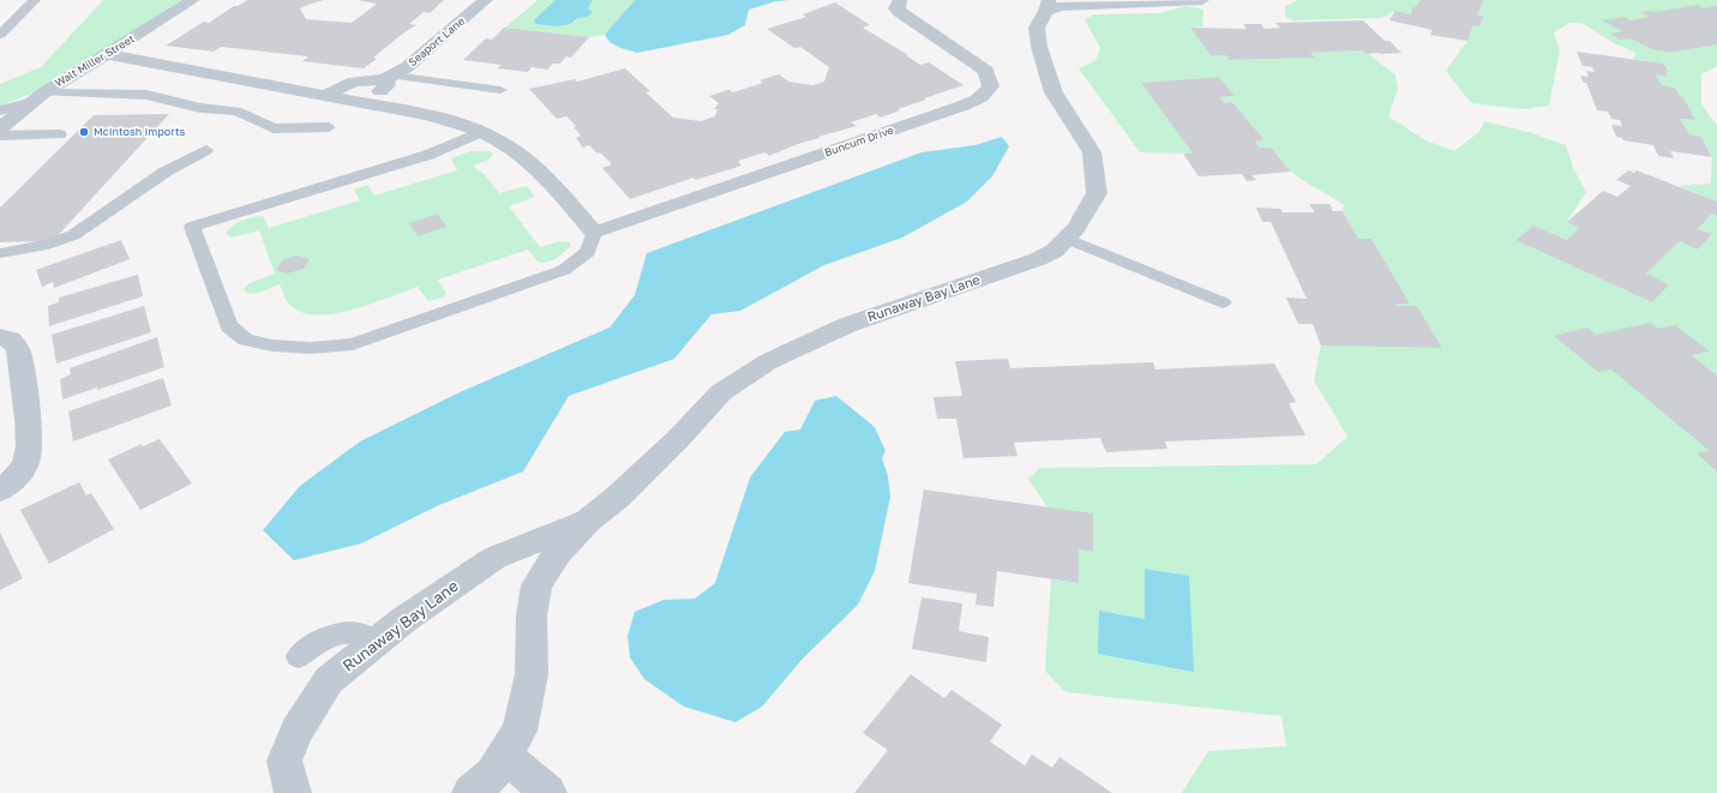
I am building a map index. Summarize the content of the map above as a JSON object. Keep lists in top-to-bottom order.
{
  "streets": {
    "street": [
      "Seaport Lane",
      "Walt Miller Street",
      "Buncum Drive",
      "Runaway Bay Lane"
    ]
  },
  "places": ["McIntosh Imports"]
}
